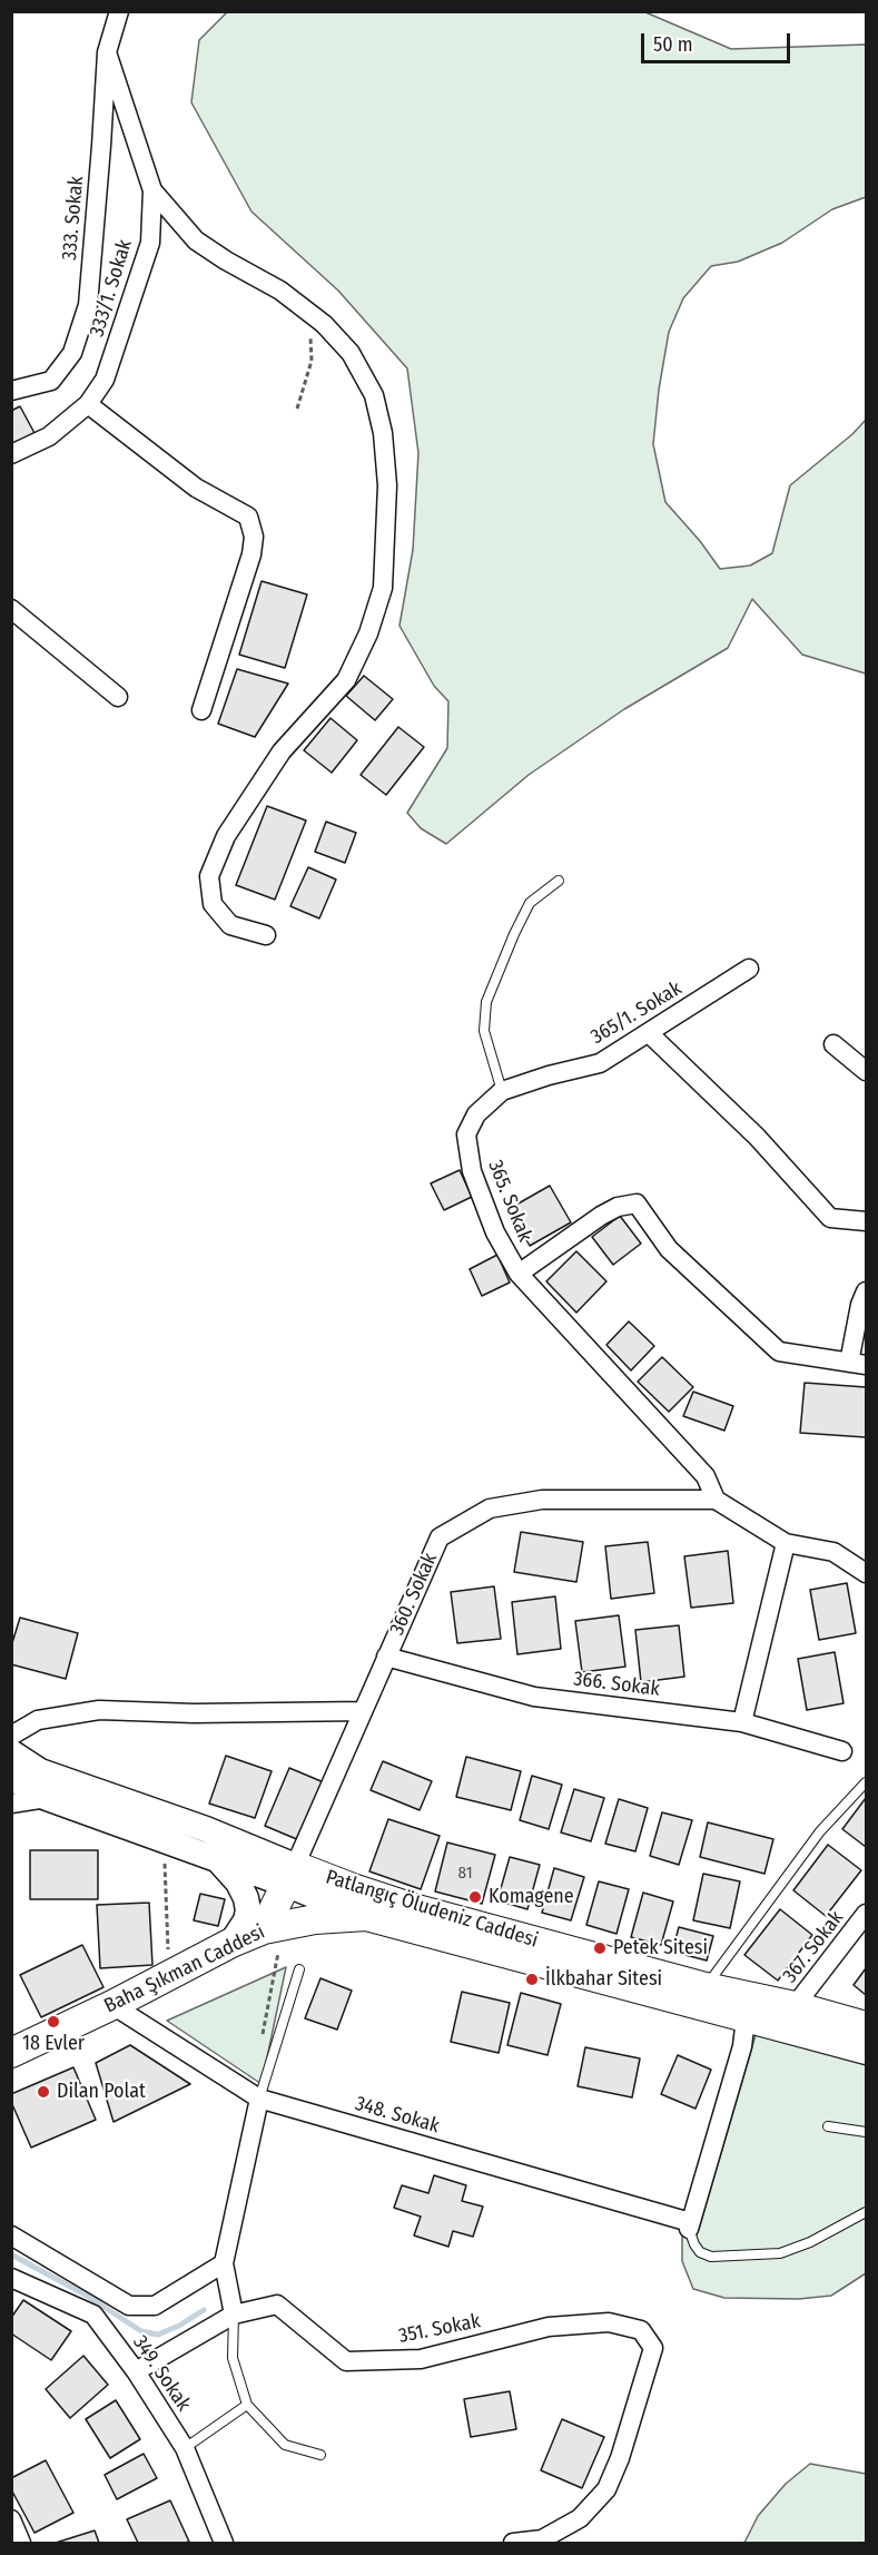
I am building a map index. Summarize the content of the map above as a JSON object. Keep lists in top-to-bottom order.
{
  "streets": {
    "main road": ["Patlangıç Öludeniz Caddesi", "Baha Şıkman Caddesi"],
    "street": [
      "333. Sokak",
      "333/1. Sokak",
      "365/1. Sokak",
      "365. Sokak",
      "360. Sokak",
      "366. Sokak",
      "367. Sokak",
      "348. Sokak",
      "351. Sokak",
      "349. Sokak"
    ]
  },
  "crossings": [
    ["333. Sokak", "333/1. Sokak"],
    ["365/1. Sokak", "365. Sokak"],
    ["365. Sokak", "360. Sokak"],
    ["360. Sokak", "366. Sokak"],
    ["360. Sokak", "Patlangıç Öludeniz Caddesi"],
    ["Patlangıç Öludeniz Caddesi", "367. Sokak"],
    ["Patlangıç Öludeniz Caddesi", "Baha Şıkman Caddesi"],
    ["Baha Şıkman Caddesi", "348. Sokak"],
    ["351. Sokak", "349. Sokak"]
  ],
  "places": [
    "Komagene",
    "Petek Sitesi",
    "İlkbahar Sitesi",
    "18 Evler",
    "Dilan Polat"
  ],
  "house_numbers": ["81"],
  "scale_bar": "50 m"
}
